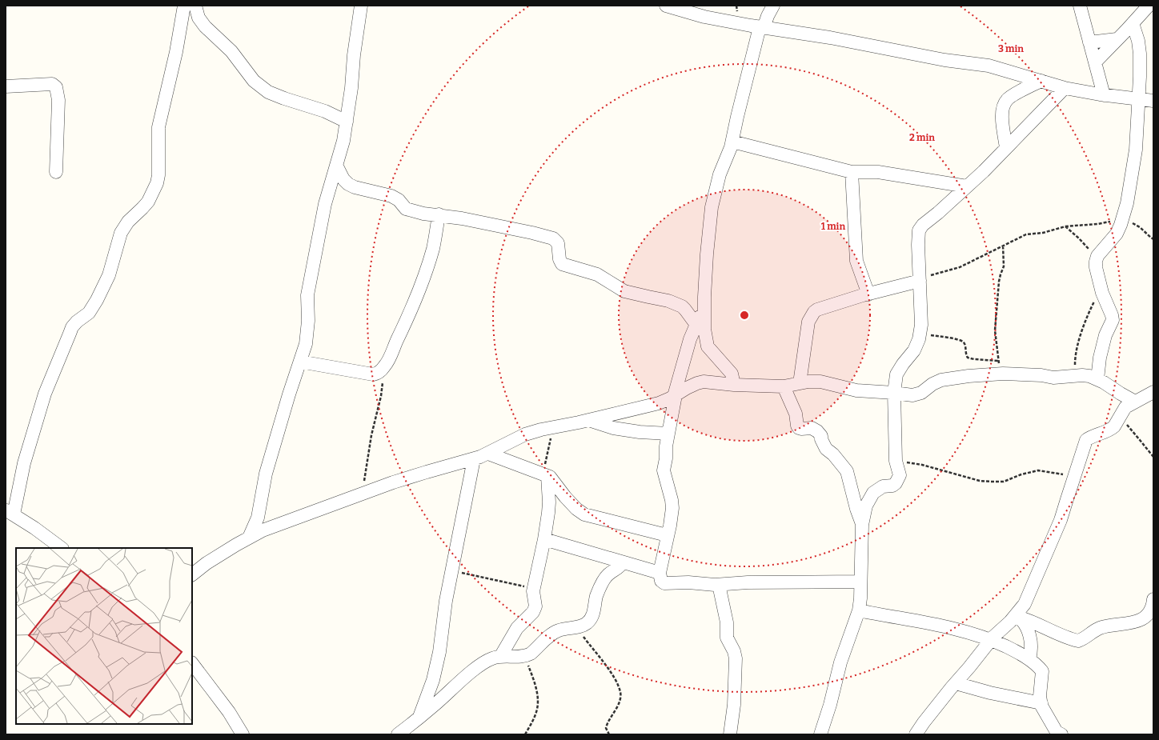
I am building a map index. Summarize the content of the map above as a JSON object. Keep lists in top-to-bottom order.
{
  "rings": ["3 min", "2 min", "1 min"]
}
